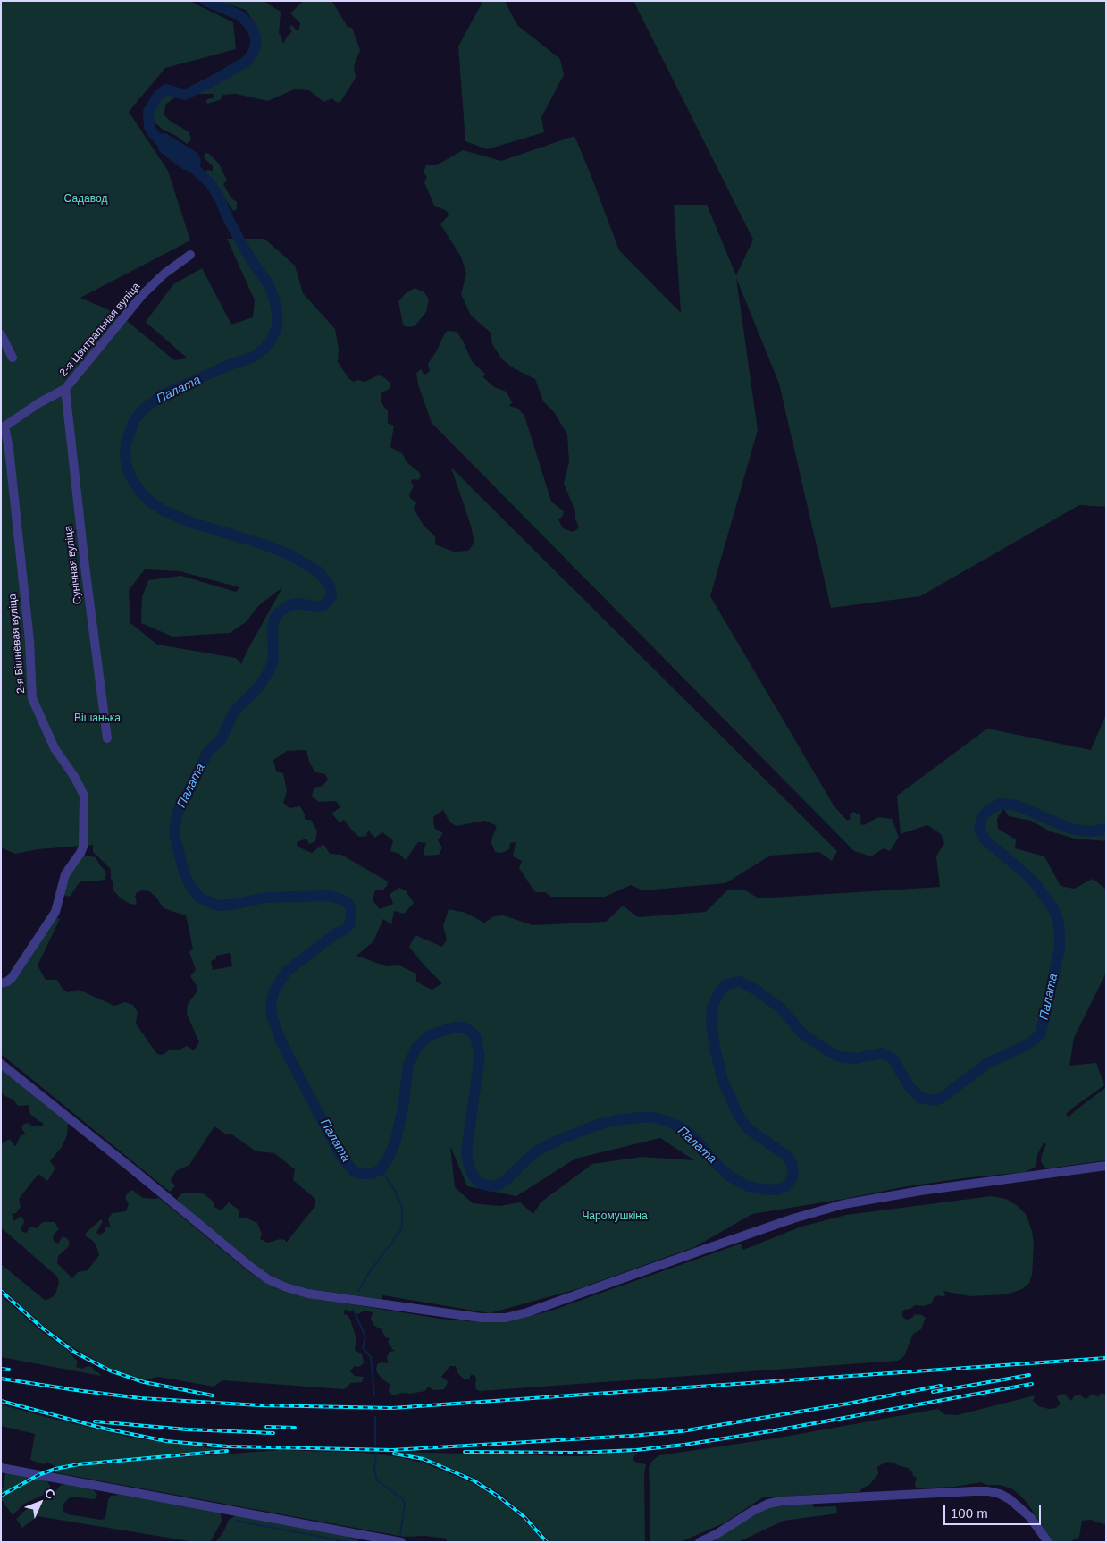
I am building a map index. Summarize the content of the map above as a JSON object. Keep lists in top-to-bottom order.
{
  "streets": {
    "street": ["2-я Цэнтральная вуліца", "Сунічная вуліца", "2-я Вішнёвая вуліца"]
  },
  "crossings": [
    ["2-я Цэнтральная вуліца", "Сунічная вуліца"],
    ["2-я Цэнтральная вуліца", "2-я Вішнёвая вуліца"]
  ],
  "water": ["Палата"],
  "parks": ["Садавод", "Вішанька", "Чаромушкіна"],
  "scale_bar": "100 m",
  "north": "top right"
}
